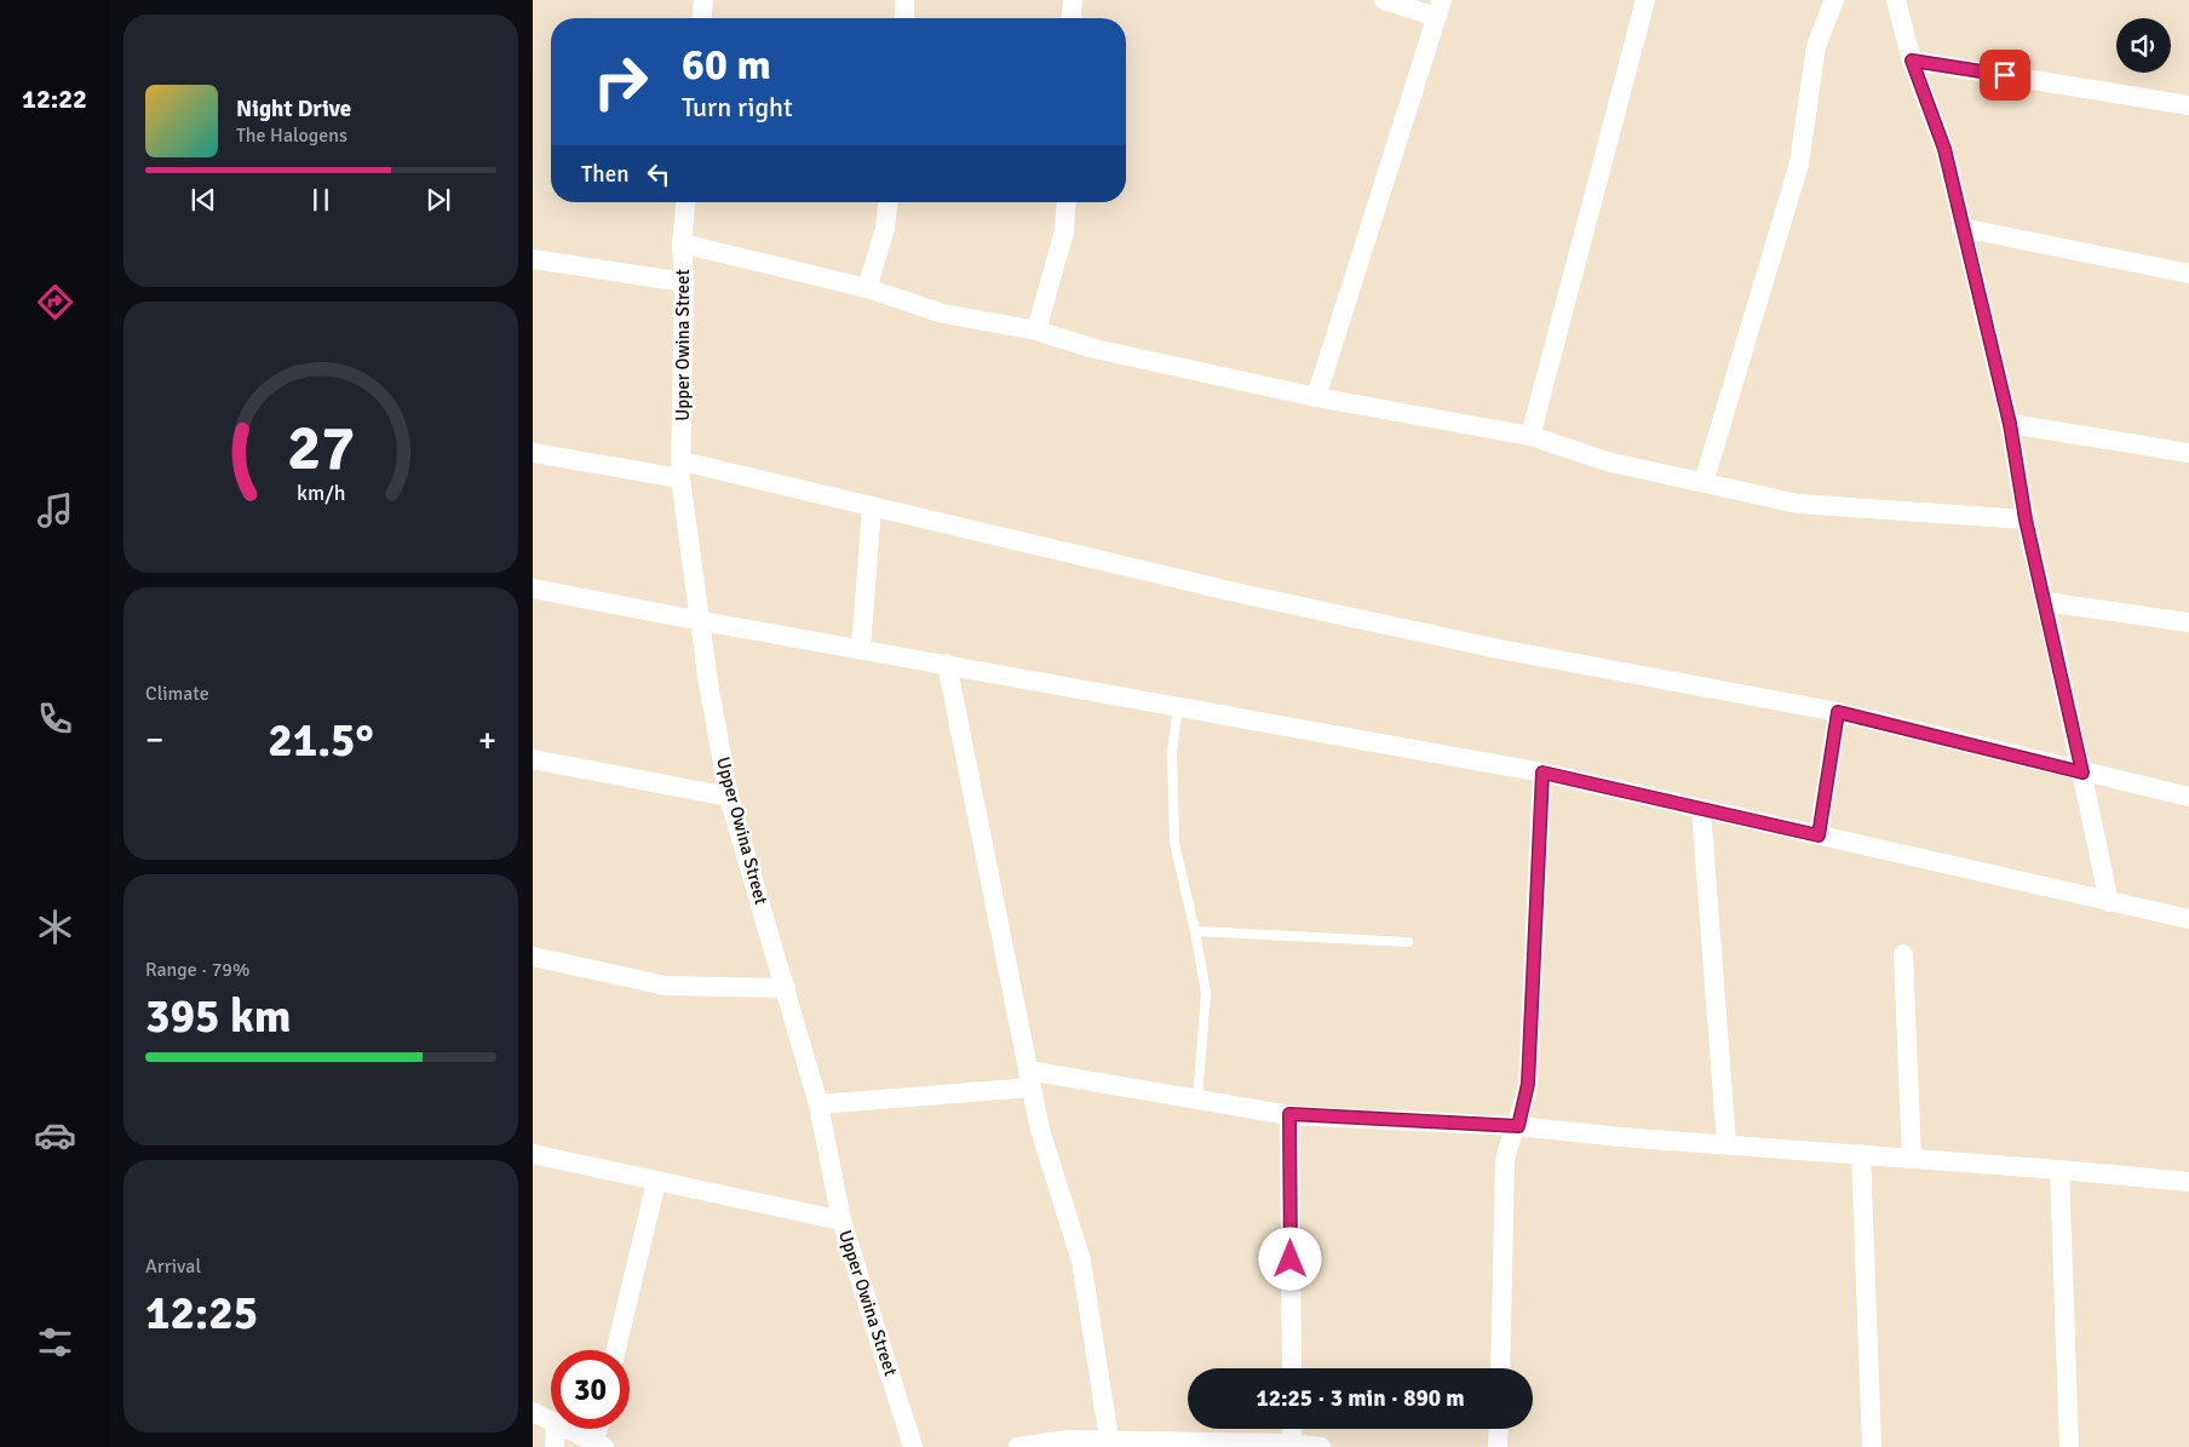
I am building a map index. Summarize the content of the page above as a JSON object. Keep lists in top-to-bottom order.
{
  "streets": {
    "street": ["Upper Owina Street"]
  },
  "page": {
    "tabs": "12:22",
    "turn": ["60 m", "Turn right"],
    "song": ["Night Drive", "The Halogens"],
    "then": "Then",
    "tile": [
      "Climate",
      ["Range · 79%", "395 km"],
      ["Arrival", "12:25"]
    ],
    "heat": ["−", "21.5°", "+"],
    "limit": "30",
    "trip": "12:25 · 3 min · 890 m",
    "gauge": ["27", "km/h"]
  }
}
